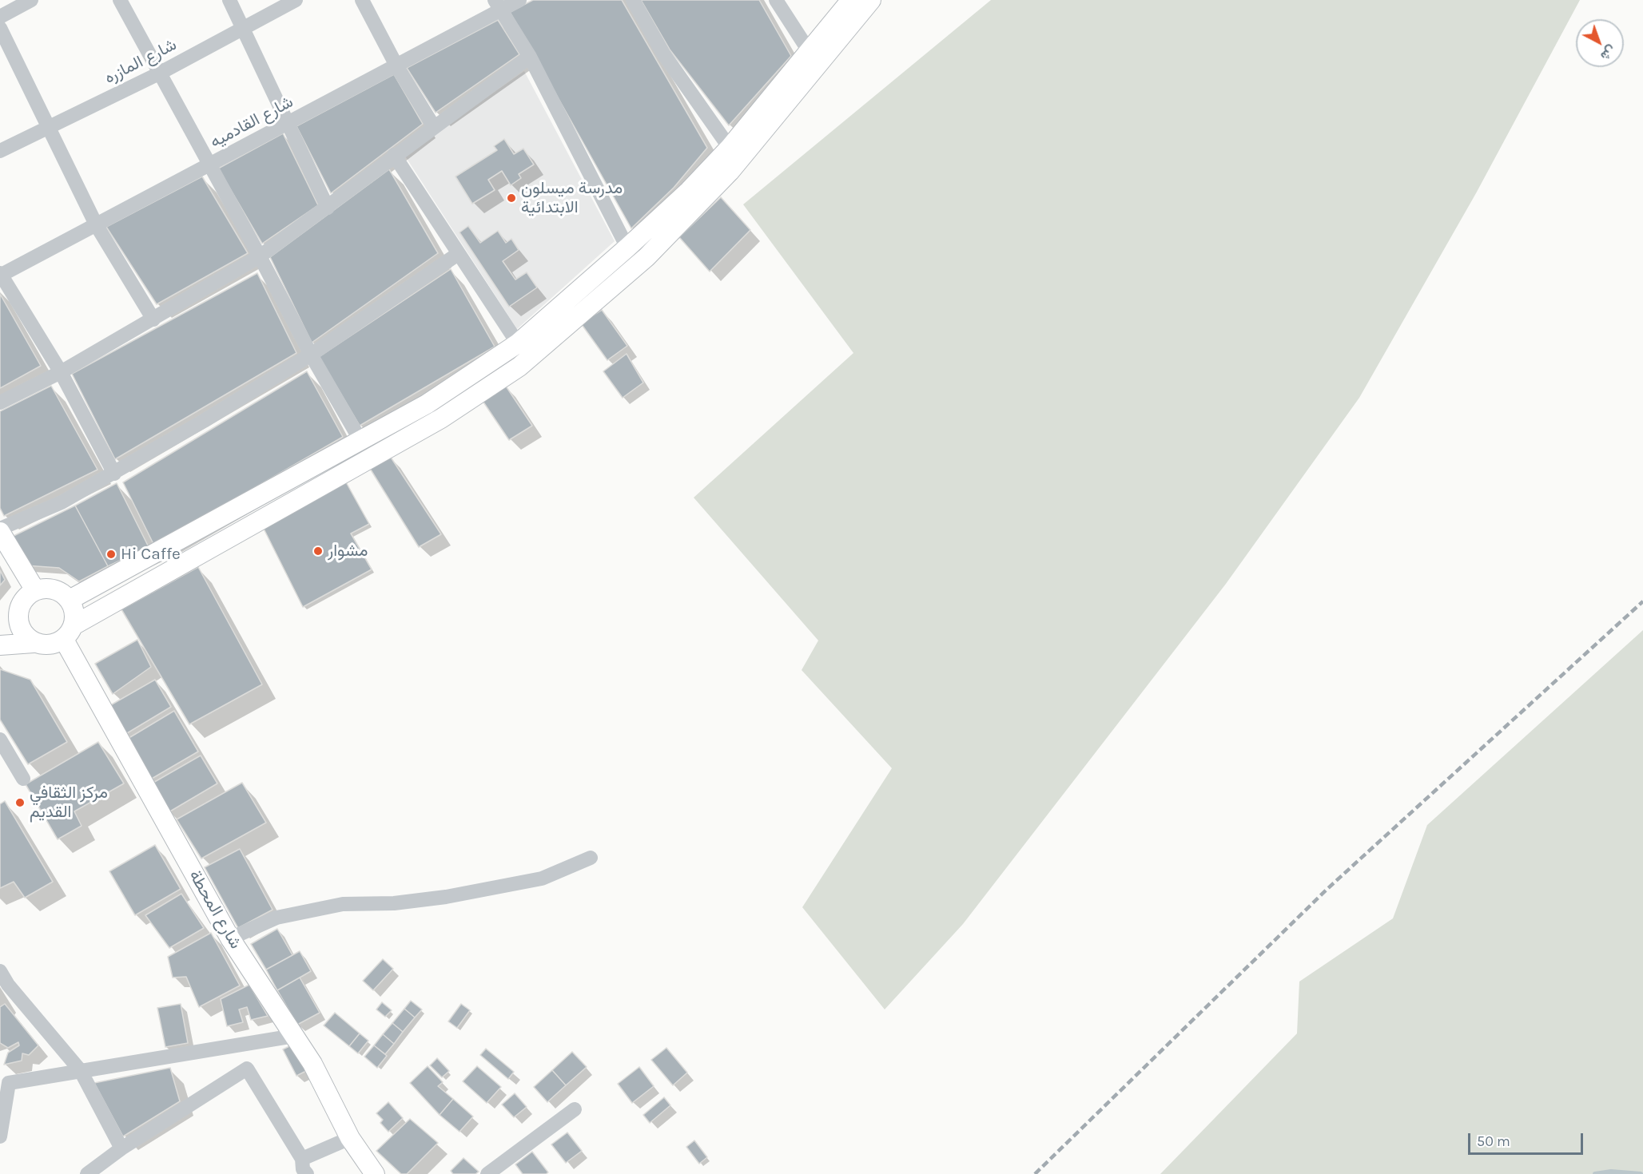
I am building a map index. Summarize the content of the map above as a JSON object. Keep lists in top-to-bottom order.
{
  "streets": {
    "main road": ["شارع المحطة"],
    "street": ["شارع المازره", "شارع القادميه"]
  },
  "places": [
    "مدرسة ميسلون الابتدائية",
    "مشوار",
    "Hi Caffe",
    "مركز الثقافي القديم"
  ],
  "scale_bar": "50 m",
  "north": "bottom right"
}
